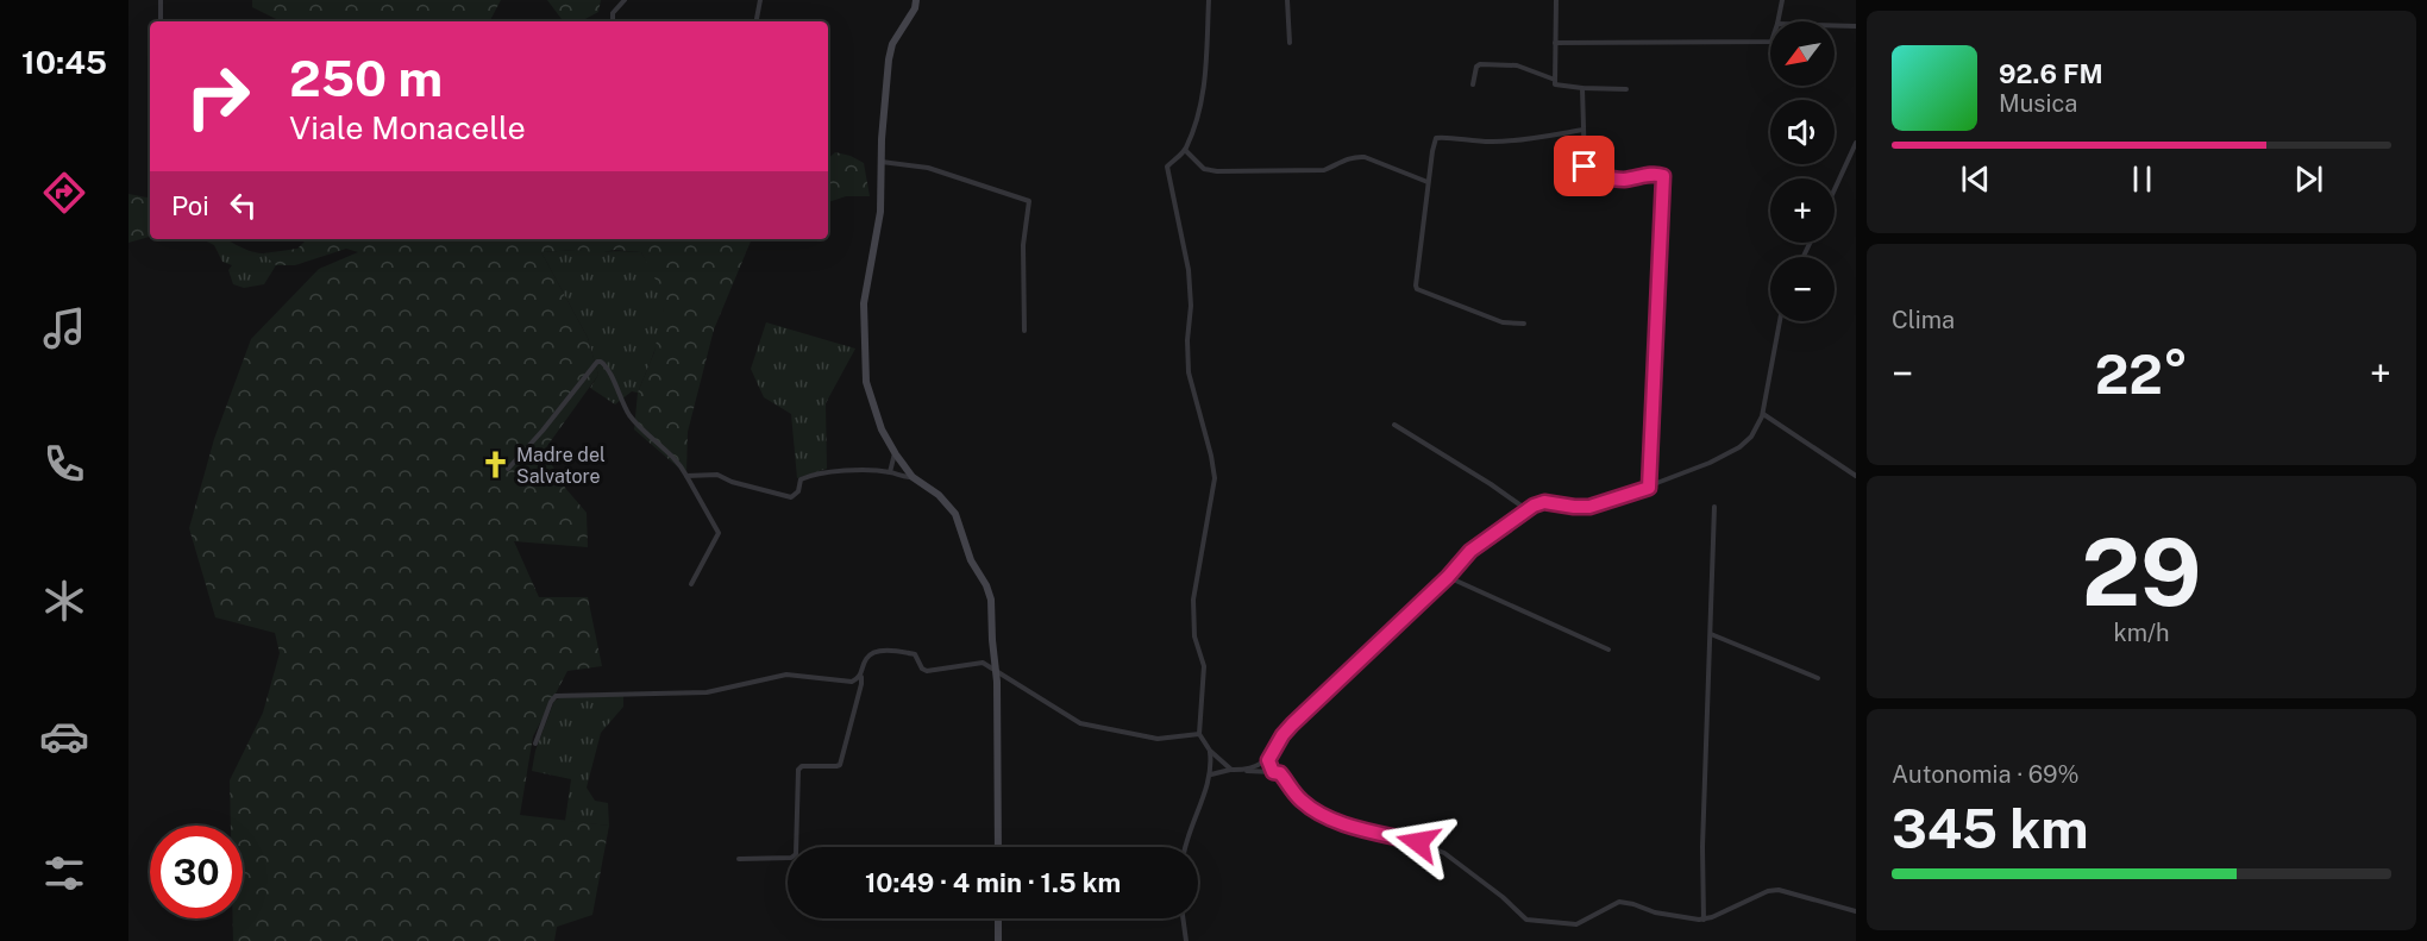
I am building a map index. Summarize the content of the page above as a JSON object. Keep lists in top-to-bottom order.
{
  "places": {
    "church": ["Madre del Salvatore"]
  },
  "north": "bottom left",
  "page": {
    "tabs": "10:45",
    "map_buttons": ["+", "−"],
    "turn": ["250 m", "Viale Monacelle"],
    "song": ["92.6 FM", "Musica"],
    "then": "Poi",
    "tile": [
      "Clima",
      ["29", "km/h"],
      ["Autonomia · 69%", "345 km"]
    ],
    "heat": ["−", "22°", "+"],
    "limit": "30",
    "trip": "10:49 · 4 min · 1.5 km"
  }
}
